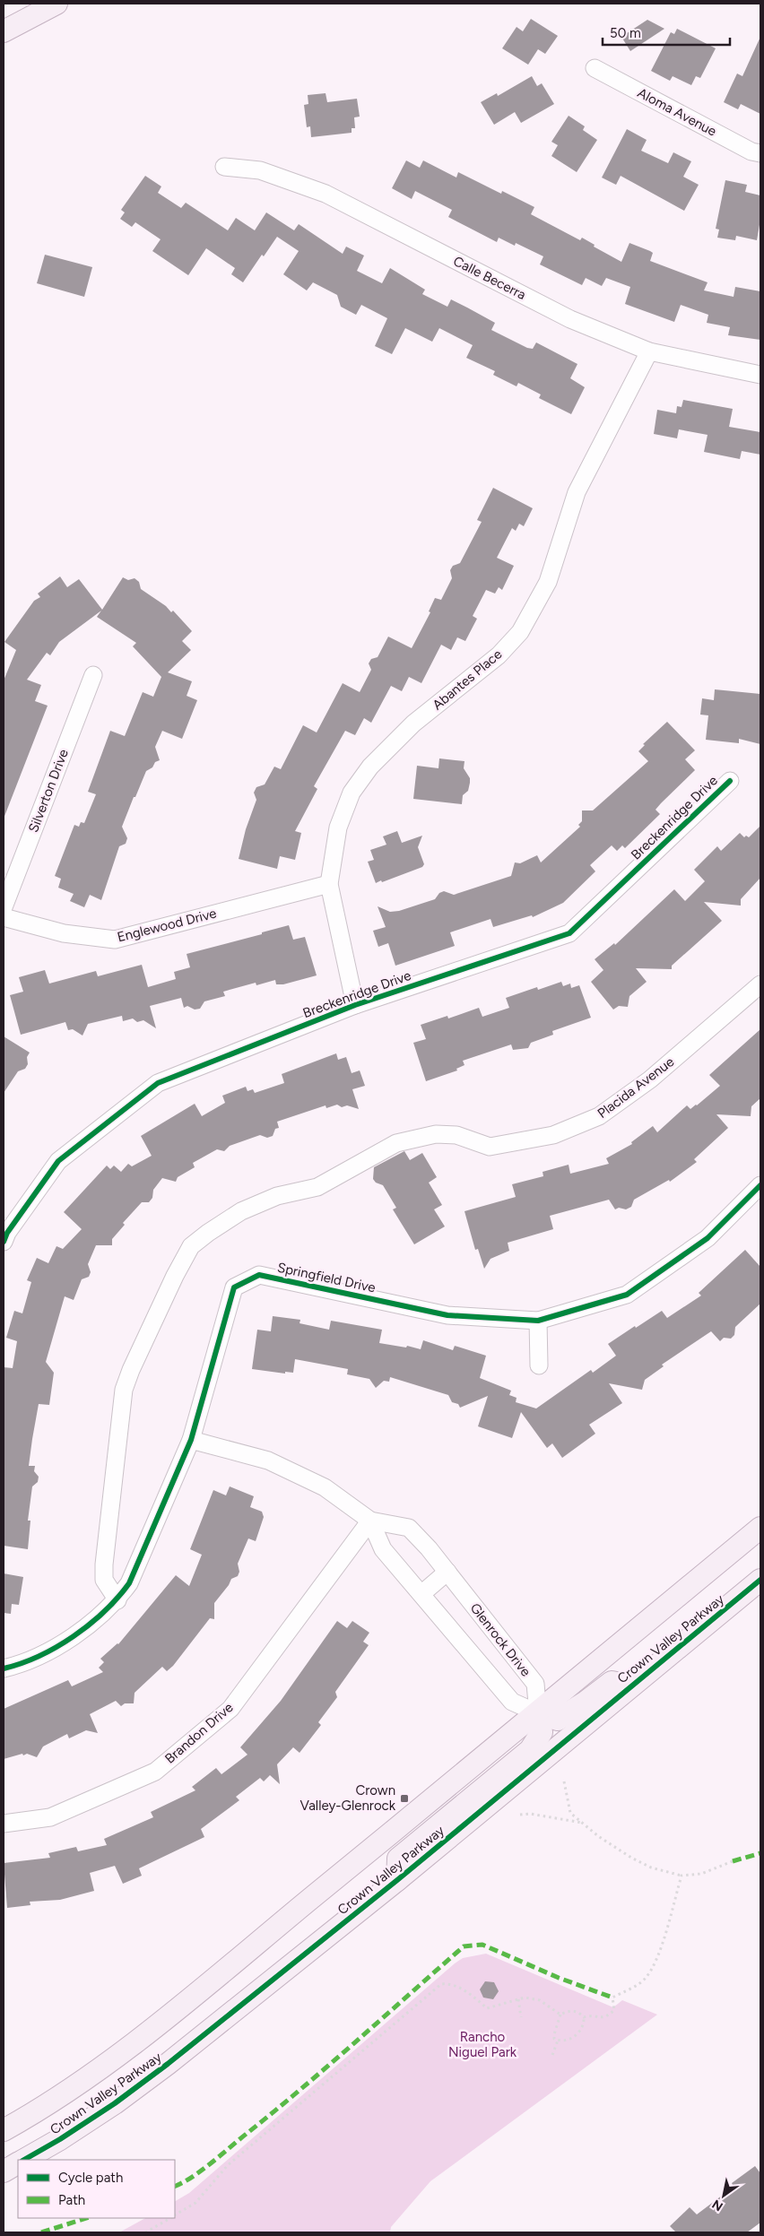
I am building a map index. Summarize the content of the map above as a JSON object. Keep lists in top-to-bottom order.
{
  "streets": {
    "main road": ["Crown Valley Parkway"],
    "street": [
      "Aloma Avenue",
      "Calle Becerra",
      "Abantes Place",
      "Silverton Drive",
      "Breckenridge Drive",
      "Englewood Drive",
      "Placida Avenue",
      "Springfield Drive",
      "Glenrock Drive",
      "Brandon Drive"
    ]
  },
  "crossings": [
    ["Calle Becerra", "Abantes Place"],
    ["Abantes Place", "Breckenridge Drive"],
    ["Abantes Place", "Englewood Drive"],
    ["Placida Avenue", "Springfield Drive"],
    ["Springfield Drive", "Glenrock Drive"],
    ["Crown Valley Parkway", "Glenrock Drive"],
    ["Glenrock Drive", "Brandon Drive"]
  ],
  "parks": ["Rancho Niguel Park"],
  "places": {
    "transit": ["Crown Valley-Glenrock"]
  },
  "legend": ["Cycle path", "Path"],
  "scale_bar": "50 m",
  "north": "bottom left"
}
